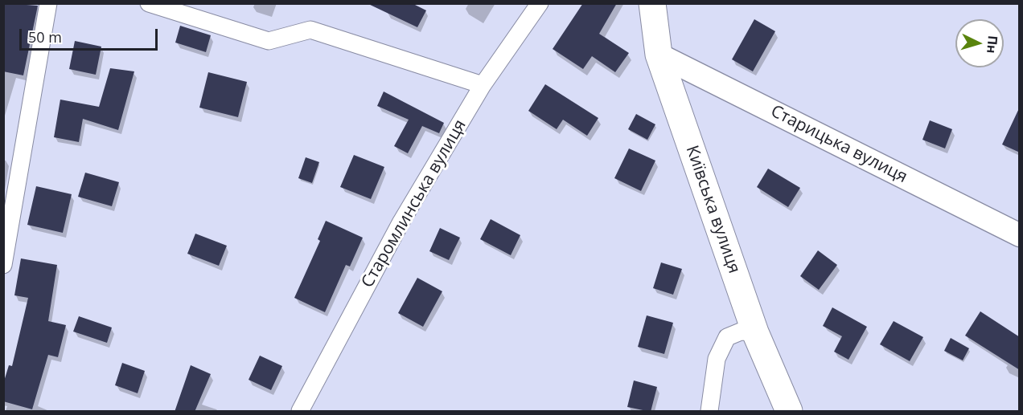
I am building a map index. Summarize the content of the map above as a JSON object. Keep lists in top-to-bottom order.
{
  "streets": {
    "main road": ["Старицька вулиця", "Київська вулиця"],
    "street": ["Старомлинська вулиця"]
  },
  "crossings": [
    ["Старицька вулиця", "Київська вулиця"]
  ],
  "scale_bar": "50 m",
  "north": "right"
}
